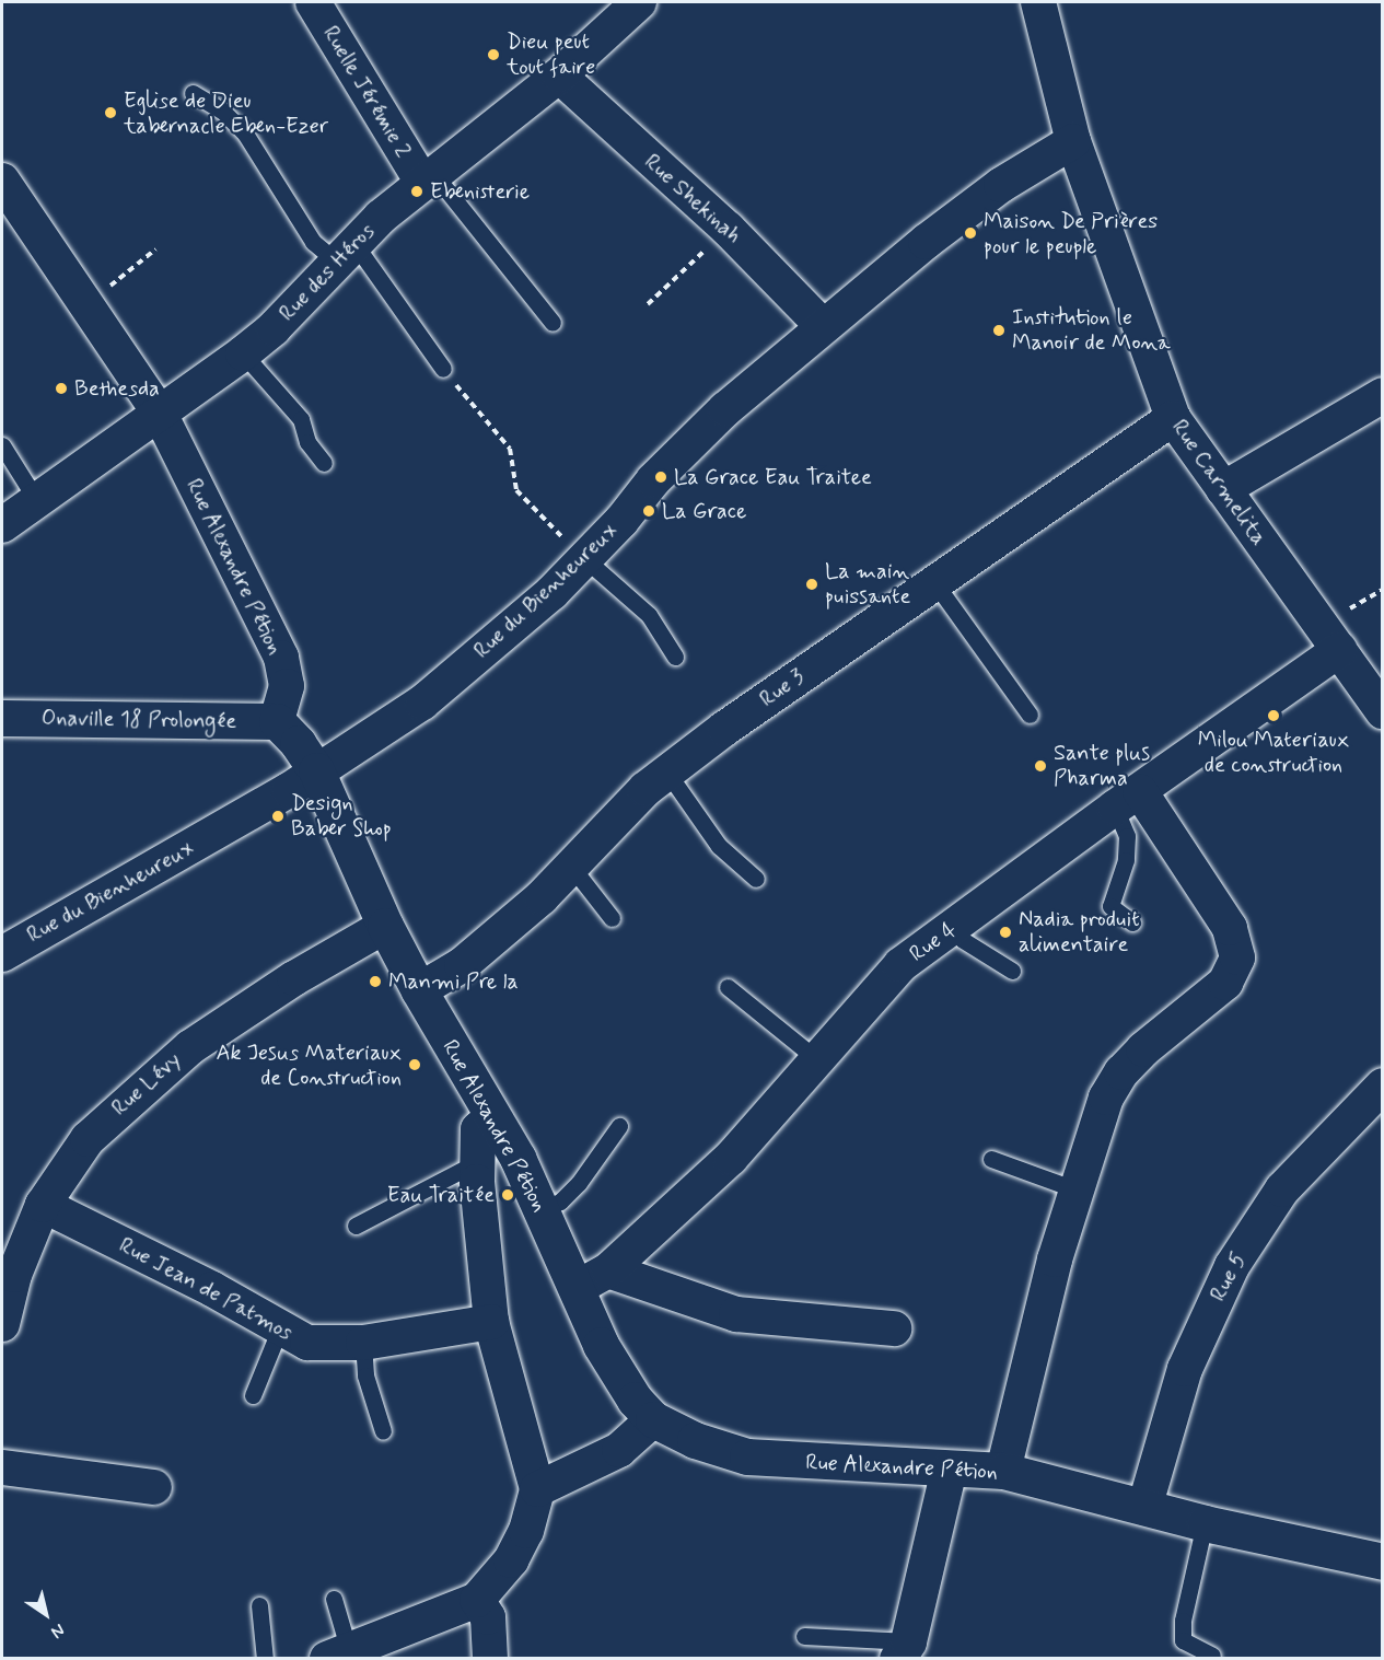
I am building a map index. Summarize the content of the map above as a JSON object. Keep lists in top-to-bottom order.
{
  "streets": {
    "street": [
      "Ruelle Jérémie 2",
      "Rue Shekinah",
      "Rue des Héros",
      "Rue Carmelita",
      "Rue Alexandre Pétion",
      "Rue du Bienheureux",
      "Rue 3",
      "Onaville 18 Prolongée",
      "Rue 4",
      "Rue Lévy",
      "Rue 5",
      "Rue Jean de Patmos"
    ]
  },
  "crossings": [
    ["Ruelle Jérémie 2", "Rue des Héros"],
    ["Rue Shekinah", "Rue des Héros"],
    ["Rue Shekinah", "Rue du Bienheureux"],
    ["Rue des Héros", "Rue Alexandre Pétion"],
    ["Rue Carmelita", "Rue du Bienheureux"],
    ["Rue Carmelita", "Rue 3"],
    ["Rue Carmelita", "Rue 4"],
    ["Rue Alexandre Pétion", "Rue du Bienheureux"],
    ["Rue Alexandre Pétion", "Rue 3"],
    ["Rue Alexandre Pétion", "Onaville 18 Prolongée"],
    ["Rue Alexandre Pétion", "Rue 4"],
    ["Rue Alexandre Pétion", "Rue Lévy"],
    ["Rue Alexandre Pétion", "Rue 5"],
    ["Rue Lévy", "Rue Jean de Patmos"]
  ],
  "places": [
    "Dieu peut tout faire",
    "Eglise de Dieu tabernacle Eben-Ezer",
    "Ebenisterie",
    "Maison De Prières pour le peuple",
    "Institution le Manoir de Mona",
    "Bethesda",
    "La Grace Eau Traitee",
    "La Grace",
    "La main puissante",
    "Milou Materiaux de construction",
    "Sante plus Pharma",
    "Design Baber Shop",
    "Nadia produit alimentaire",
    "Manmi Pre la",
    "Ak Jesus Materiaux de Construction",
    "Eau Traitée"
  ],
  "north": "bottom right"
}
